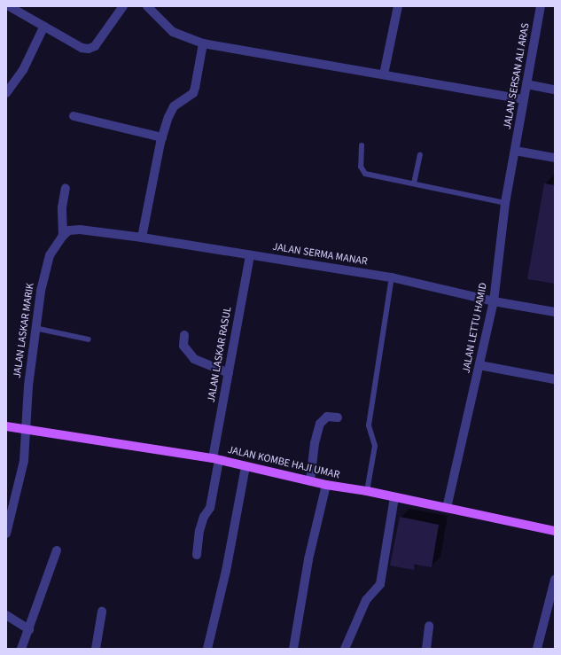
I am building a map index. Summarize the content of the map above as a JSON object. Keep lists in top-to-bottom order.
{
  "streets": {
    "main road": ["JALAN KOMBE HAJI UMAR"],
    "street": [
      "JALAN SERSAN ALI ARAS",
      "JALAN SERMA MANAR",
      "JALAN LETTU HAMID",
      "JALAN LASKAR MARIK",
      "JALAN LASKAR RASUL"
    ]
  },
  "crossings": [
    ["JALAN SERSAN ALI ARAS", "JALAN LETTU HAMID"],
    ["JALAN SERMA MANAR", "JALAN LETTU HAMID"],
    ["JALAN SERMA MANAR", "JALAN LASKAR MARIK"],
    ["JALAN SERMA MANAR", "JALAN LASKAR RASUL"],
    ["JALAN LETTU HAMID", "JALAN KOMBE HAJI UMAR"],
    ["JALAN LASKAR MARIK", "JALAN KOMBE HAJI UMAR"],
    ["JALAN LASKAR RASUL", "JALAN KOMBE HAJI UMAR"]
  ]
}
